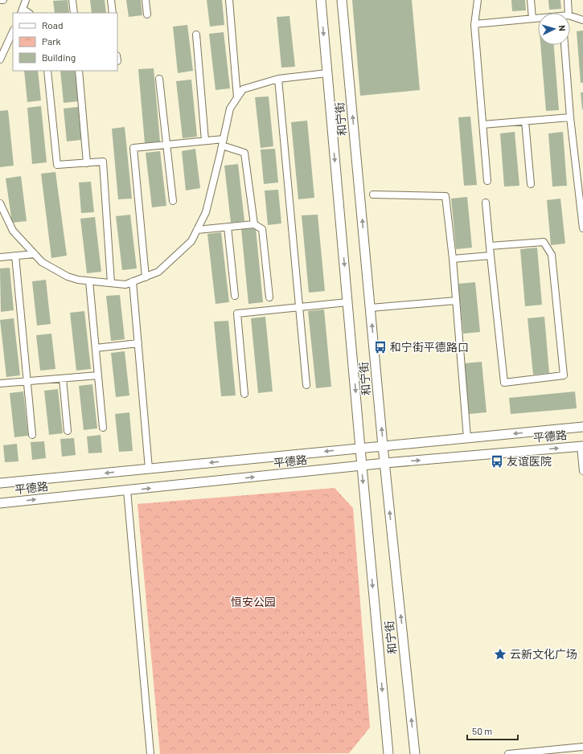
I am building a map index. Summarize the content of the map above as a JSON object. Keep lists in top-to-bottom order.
{
  "streets": {
    "main road": ["和宁街", "平德路"]
  },
  "crossings": [
    ["和宁街", "平德路"]
  ],
  "parks": ["恒安公园"],
  "places": {
    "bus stop": ["和宁街平德路口", "友谊医院"],
    "place": ["云新文化广场"]
  },
  "legend": ["Road", "Park", "Building"],
  "scale_bar": "50 m",
  "north": "right"
}
